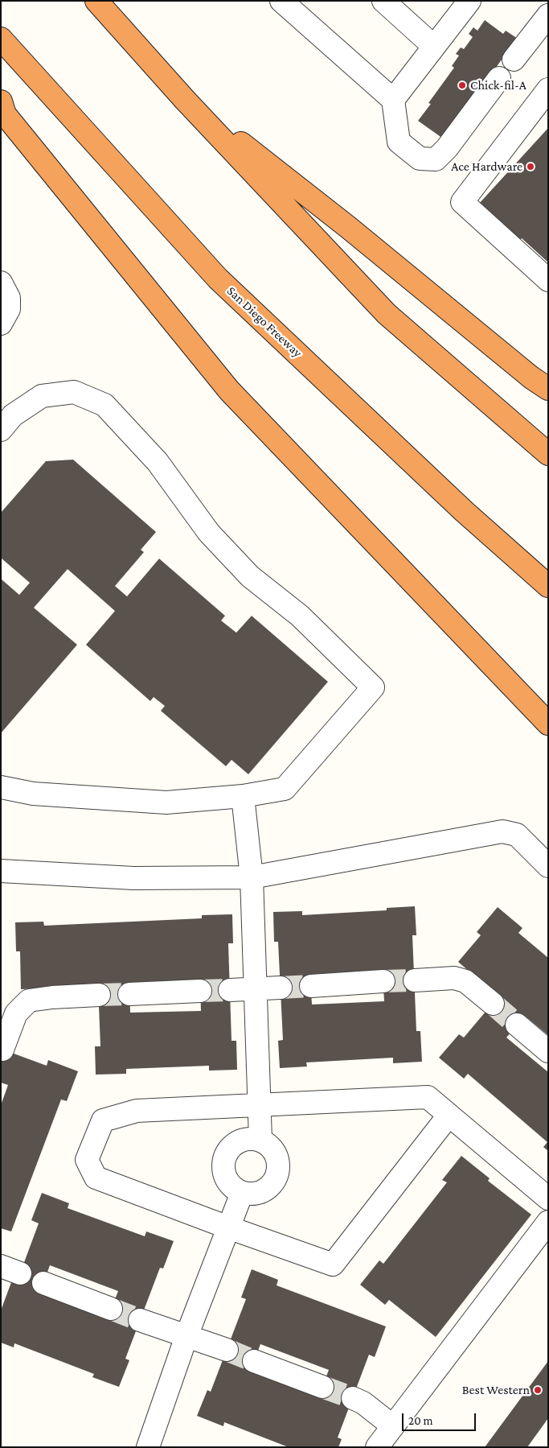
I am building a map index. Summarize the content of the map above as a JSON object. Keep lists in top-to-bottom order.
{
  "streets": {
    "highway": ["San Diego Freeway"]
  },
  "places": ["Chick-fil-A", "Ace Hardware", "Best Western"],
  "scale_bar": "20 m"
}
